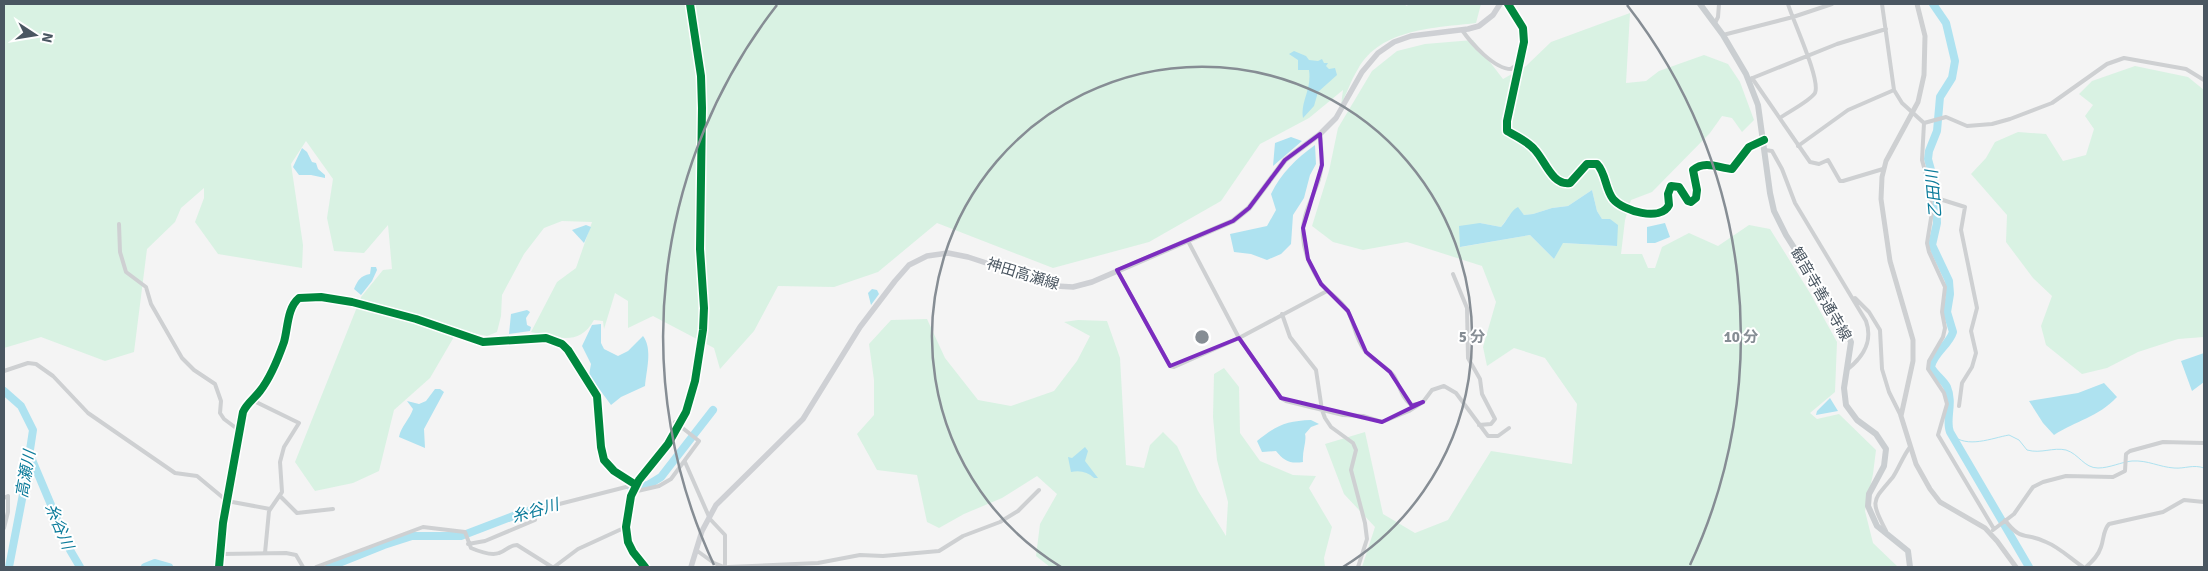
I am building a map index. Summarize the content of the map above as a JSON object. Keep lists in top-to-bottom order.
{
  "streets": {
    "main road": ["神田高瀬線", "観音寺善通寺線"]
  },
  "water": ["乙田川", "高瀬川", "糸谷川"],
  "north": "right",
  "rings": ["5 分", "10 分"]
}
